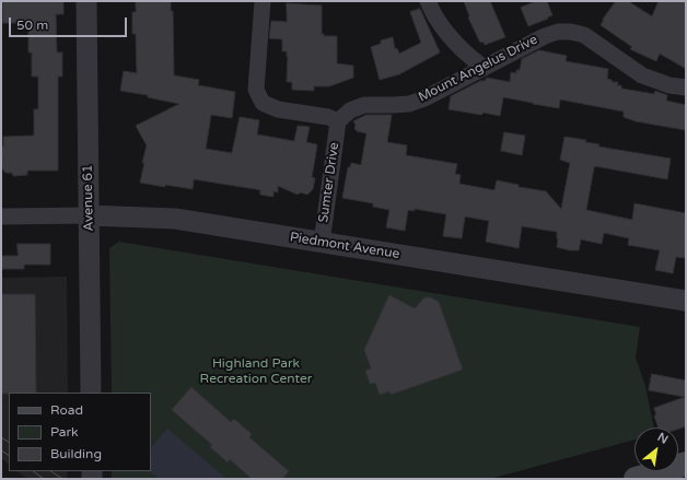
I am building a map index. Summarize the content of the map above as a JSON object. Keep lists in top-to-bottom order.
{
  "streets": {
    "street": [
      "Mount Angelus Drive",
      "Sumter Drive",
      "Avenue 61",
      "Piedmont Avenue"
    ]
  },
  "crossings": [
    ["Mount Angelus Drive", "Sumter Drive"],
    ["Sumter Drive", "Piedmont Avenue"],
    ["Avenue 61", "Piedmont Avenue"]
  ],
  "parks": ["Highland Park Recreation Center"],
  "legend": ["Road", "Park", "Building"],
  "scale_bar": "50 m",
  "north": "top right"
}
